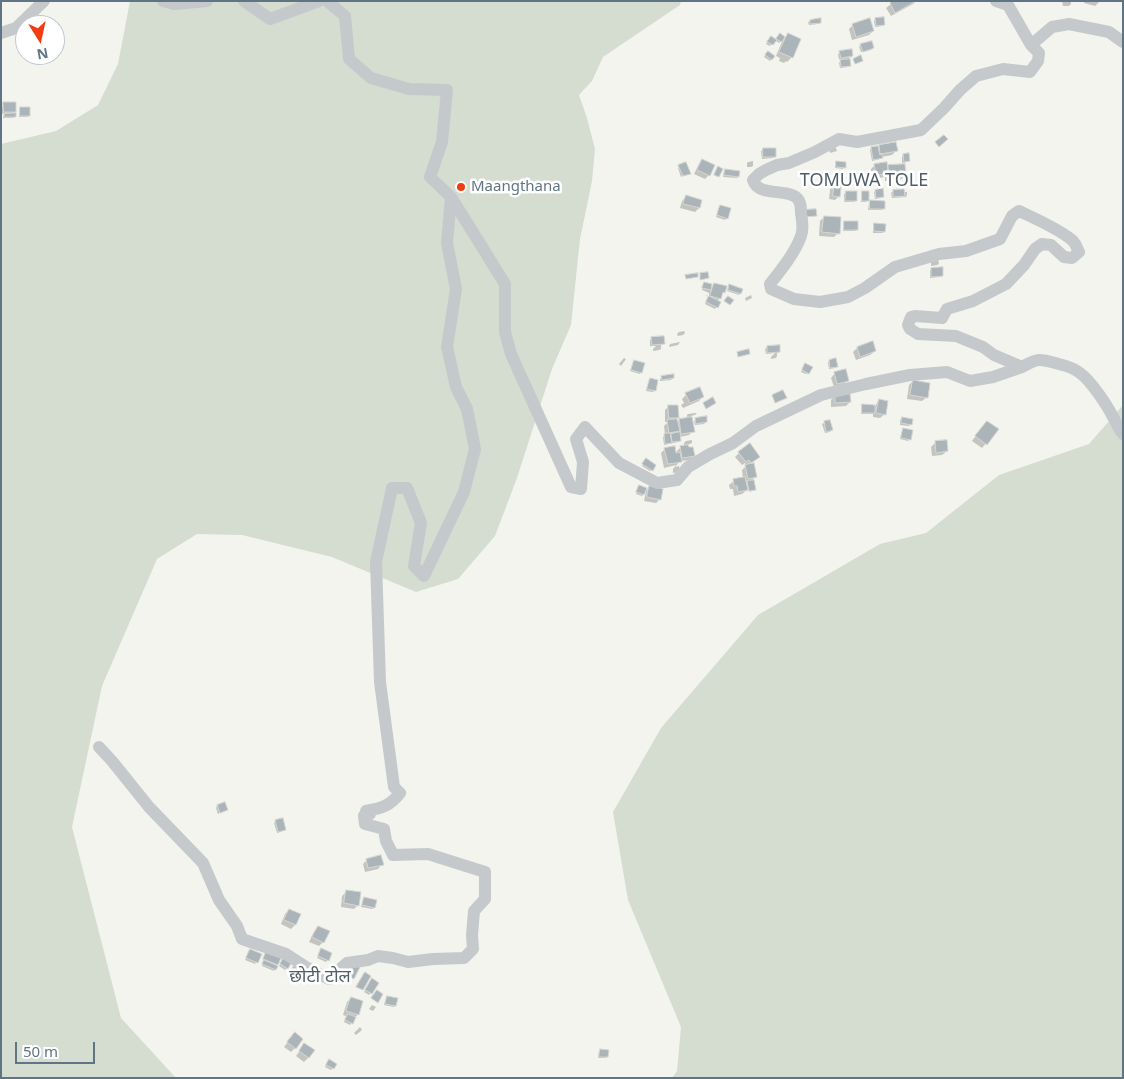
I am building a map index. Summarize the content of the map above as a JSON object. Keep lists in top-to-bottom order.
{
  "districts": ["TOMUWA TOLE", "छोटी टोल"],
  "places": ["Maangthana"],
  "scale_bar": "50 m",
  "north": "bottom"
}
